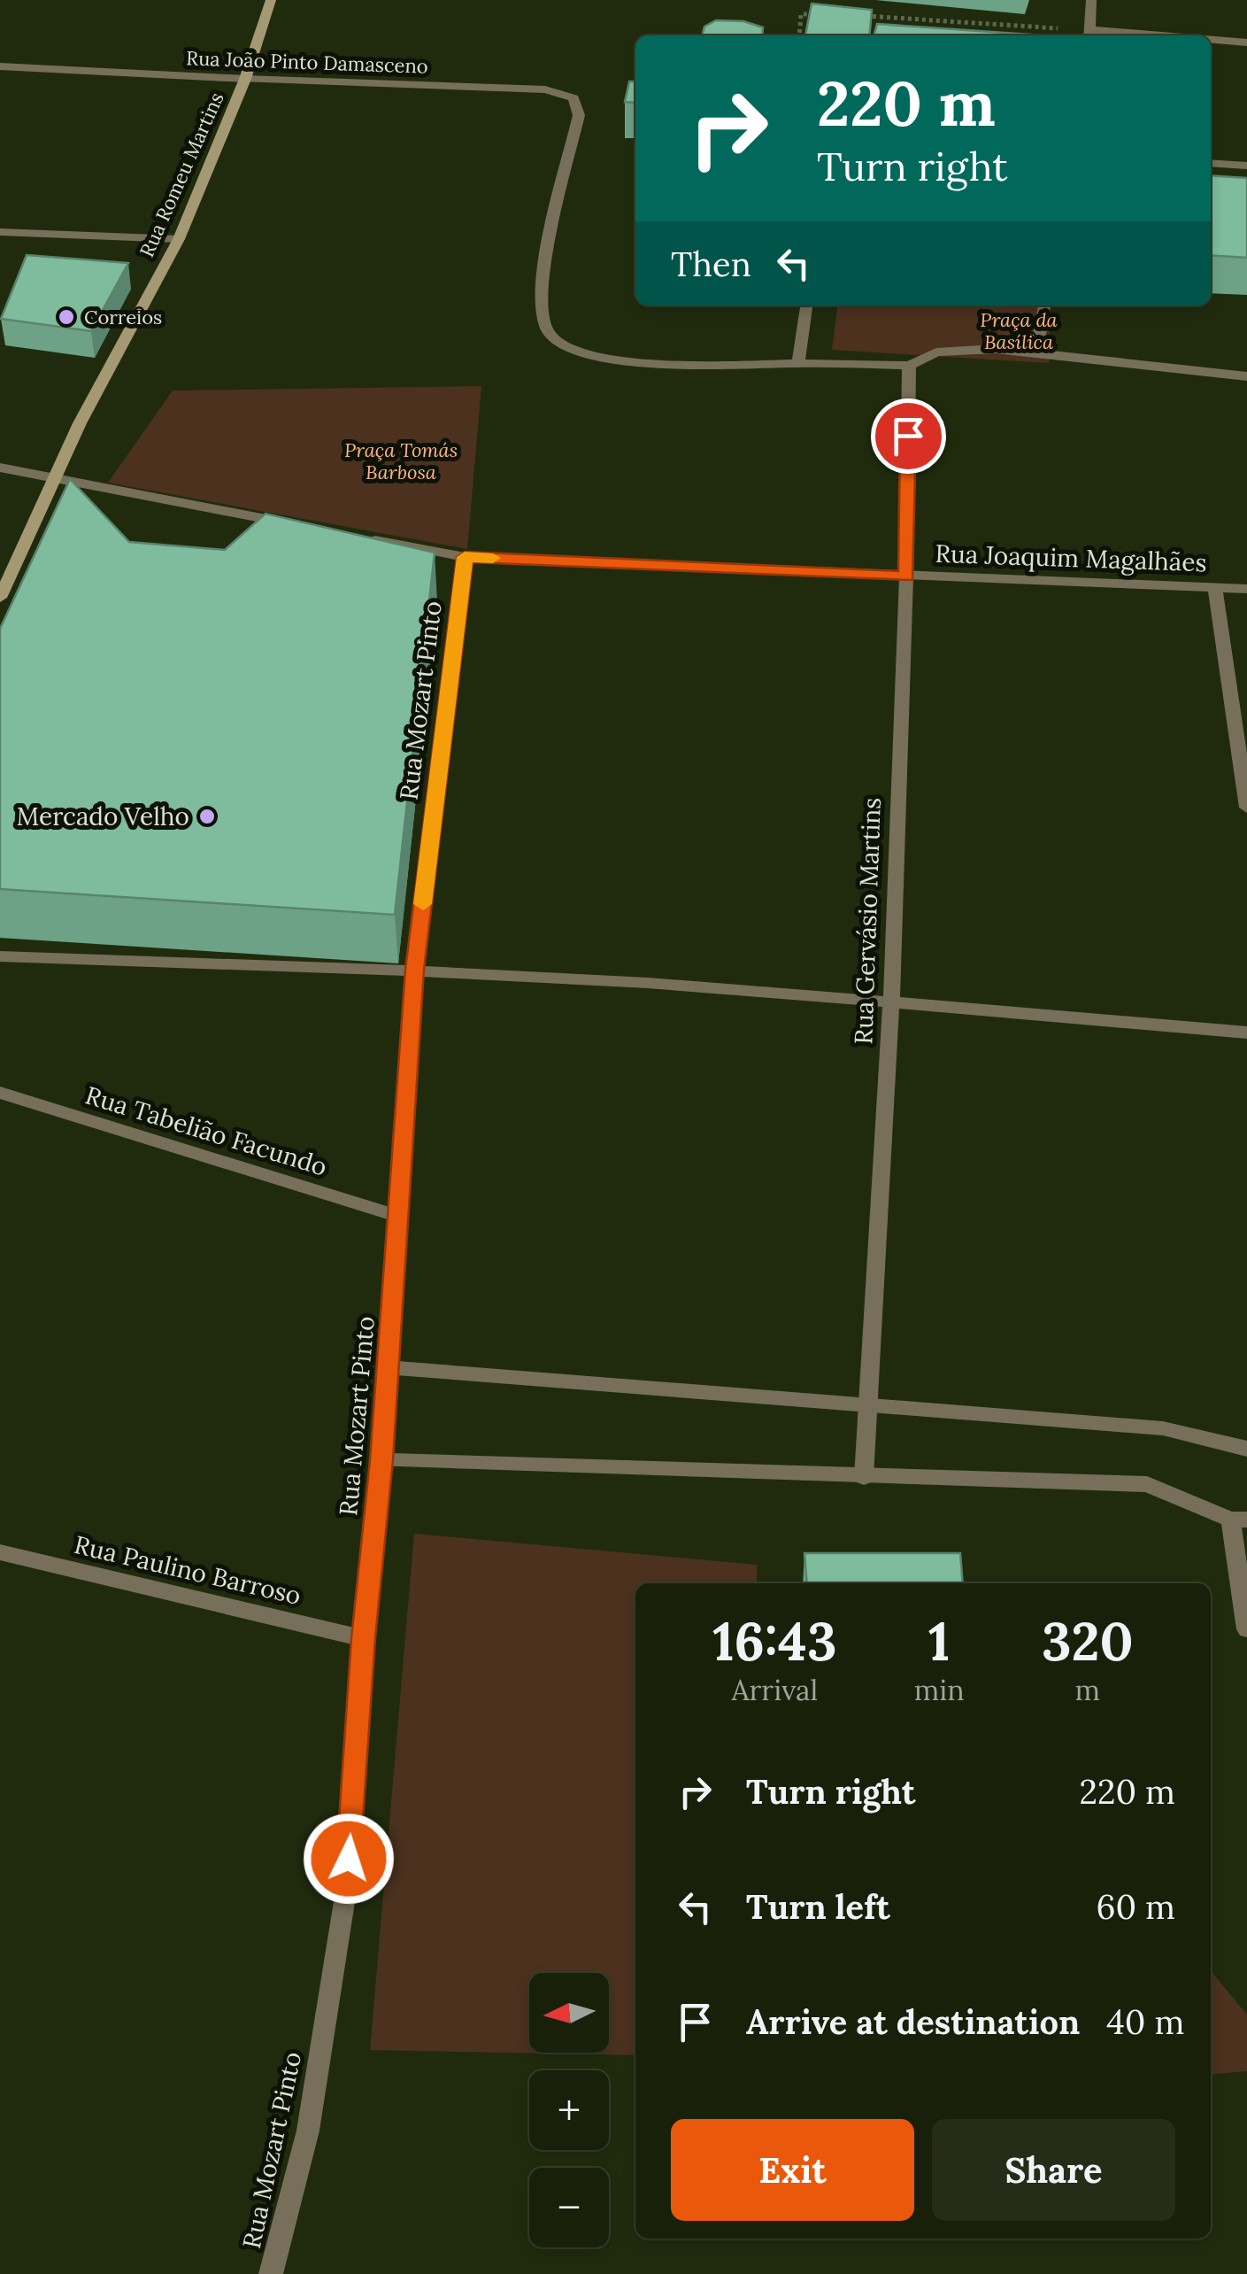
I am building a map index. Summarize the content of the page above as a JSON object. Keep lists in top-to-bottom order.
{
  "streets": {
    "main road": ["Rua Romeu Martins"],
    "street": [
      "Rua João Pinto Damasceno",
      "Rua Joaquim Magalhães",
      "Rua Mozart Pinto",
      "Rua Gervásio Martins",
      "Rua Tabelião Facundo",
      "Rua Paulino Barroso"
    ]
  },
  "crossings": [
    ["Rua João Pinto Damasceno", "Rua Romeu Martins"],
    ["Rua Joaquim Magalhães", "Rua Mozart Pinto"],
    ["Rua Joaquim Magalhães", "Rua Gervásio Martins"],
    ["Rua Mozart Pinto", "Rua Tabelião Facundo"],
    ["Rua Mozart Pinto", "Rua Paulino Barroso"]
  ],
  "parks": ["Praça da Basílica", "Praça Tomás Barbosa"],
  "places": ["Correios", "Mercado Velho"],
  "north": "left",
  "page": {
    "turn": ["220 m", "Turn right"],
    "then": "Then",
    "eta": [
      "16:43",
      "Arrival",
      "1",
      "min",
      "320",
      "m"
    ],
    "list": [
      {
        "name": "Turn right",
        "value": "220 m"
      },
      {
        "name": "Turn left",
        "value": "60 m"
      },
      {
        "name": "Arrive at destination",
        "value": "40 m"
      }
    ],
    "map_buttons": ["+", "−"],
    "buttons": ["Exit", "Share"]
  }
}
